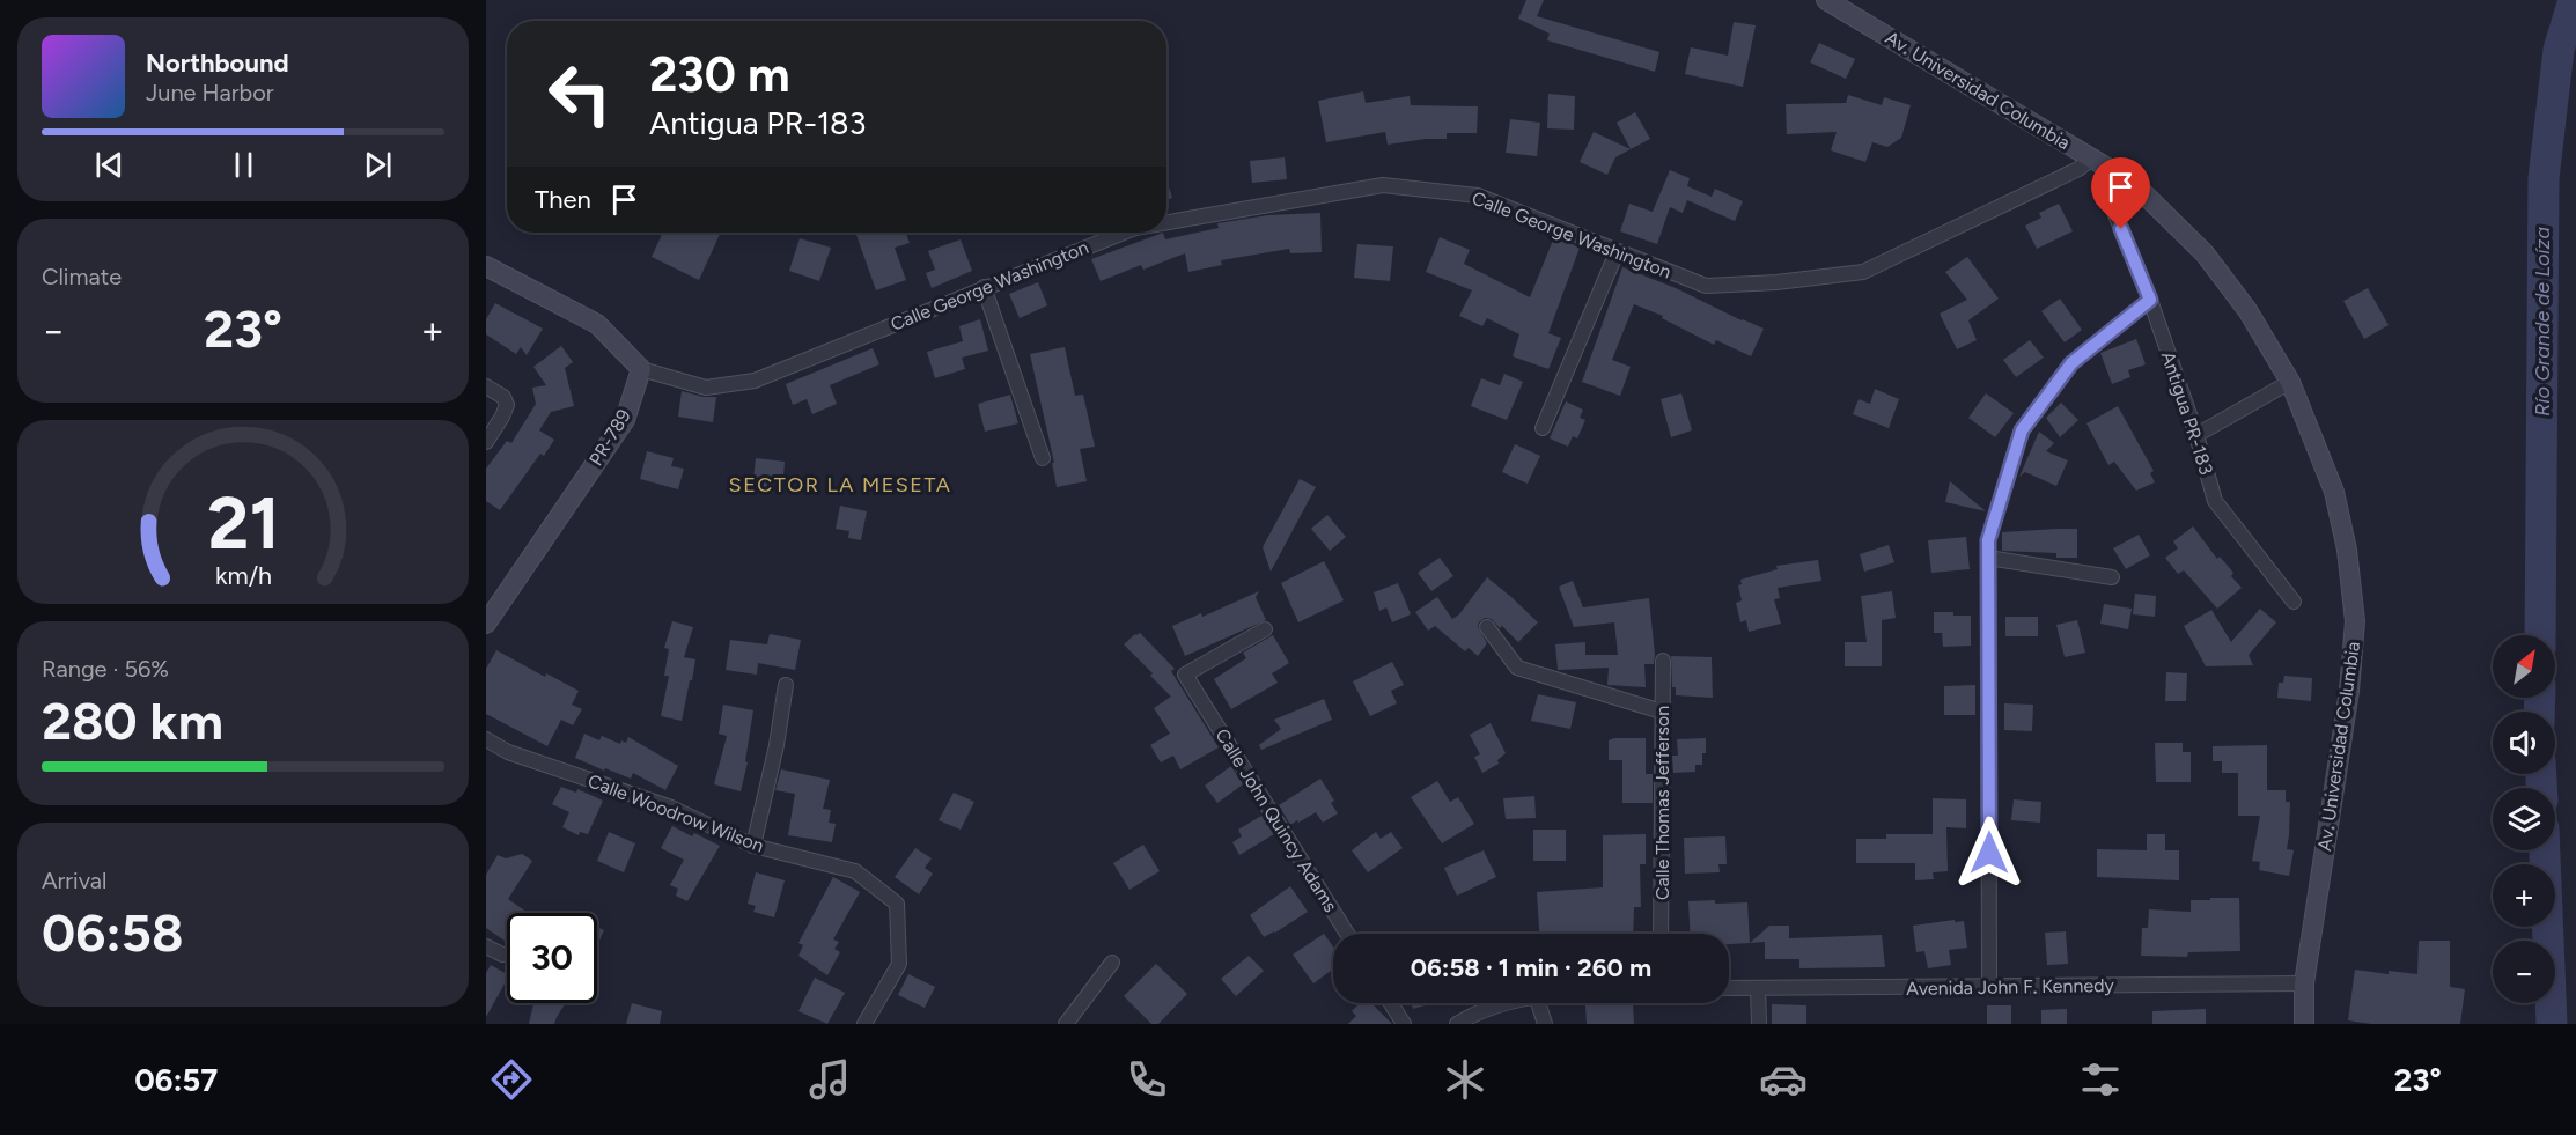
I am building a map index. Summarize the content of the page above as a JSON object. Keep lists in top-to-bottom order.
{
  "streets": {
    "main road": ["Av. Universidad Columbia", "PR-789"],
    "street": [
      "Calle George Washington",
      "Antigua PR-183",
      "Calle Thomas Jefferson",
      "Calle Woodrow Wilson",
      "Calle John Quincy Adams",
      "Avenida John F. Kennedy"
    ]
  },
  "crossings": [
    ["Av. Universidad Columbia", "Calle George Washington"],
    ["Av. Universidad Columbia", "Avenida John F. Kennedy"],
    ["Calle George Washington", "PR-789"]
  ],
  "districts": ["SECTOR LA MESETA"],
  "water": ["Río Grande de Loíza"],
  "north": "top right",
  "page": {
    "turn": ["230 m", "Antigua PR-183"],
    "song": ["Northbound", "June Harbor"],
    "then": "Then",
    "tile": [
      "Climate",
      ["Range · 56%", "280 km"],
      ["Arrival", "06:58"]
    ],
    "heat": ["−", "23°", "+"],
    "map_buttons": ["+", "−"],
    "limit": "30",
    "trip": "06:58 · 1 min · 260 m",
    "tabs": ["06:57", "23°"],
    "gauge": ["21", "km/h"]
  }
}
